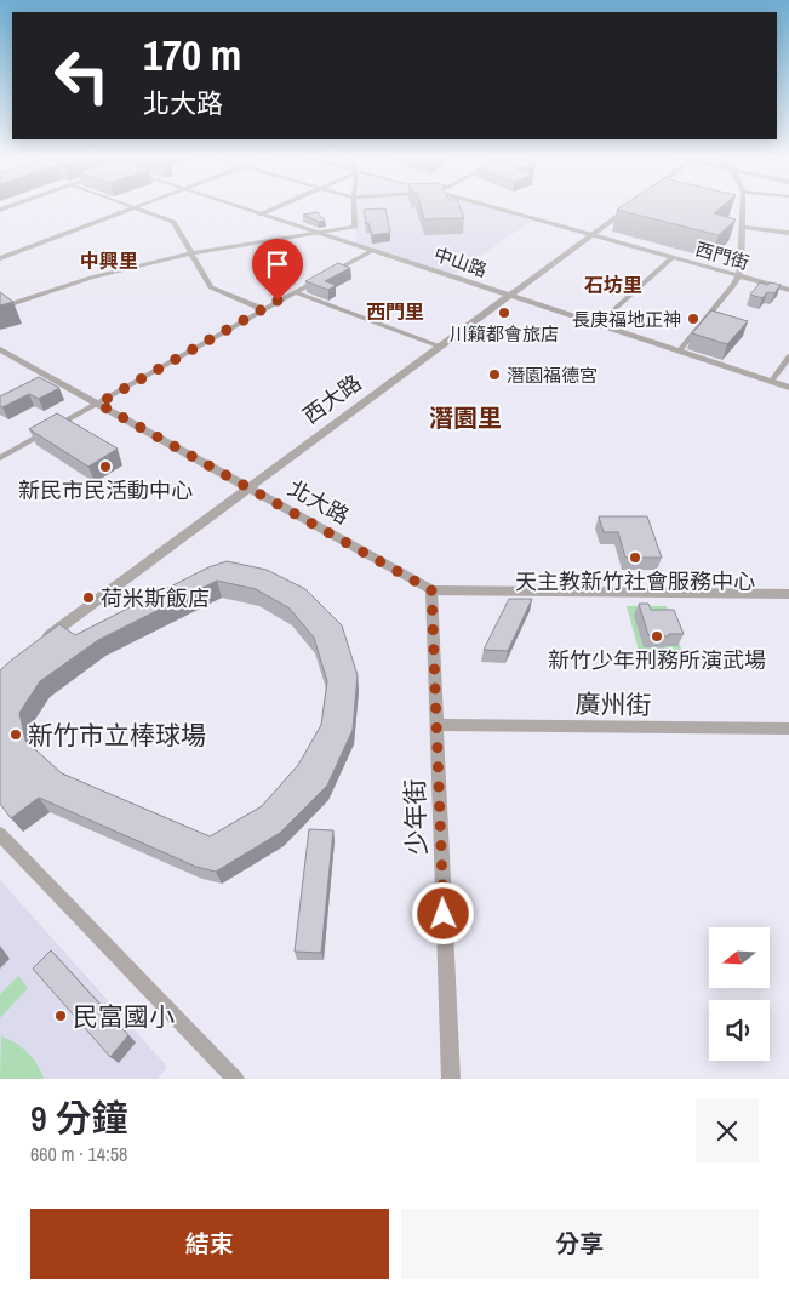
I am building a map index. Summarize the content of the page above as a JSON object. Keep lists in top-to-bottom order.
{
  "streets": {
    "street": [
      "西門街",
      "中山路",
      "西大路",
      "北大路",
      "廣州街",
      "少年街"
    ]
  },
  "crossings": [
    ["西門街", "西大路"],
    ["中山路", "西大路"],
    ["西大路", "北大路"],
    ["北大路", "少年街"],
    ["廣州街", "少年街"]
  ],
  "districts": [
    "中興里",
    "石坊里",
    "西門里",
    "潛園里"
  ],
  "places": [
    "川籟都會旅店",
    "長庚福地正神",
    "潛園福德宮",
    "新民市民活動中心",
    "天主教新竹社會服務中心",
    "荷米斯飯店",
    "新竹少年刑務所演武場",
    "新竹市立棒球場",
    "民富國小"
  ],
  "north": "left",
  "page": {
    "turn": ["170 m", "北大路"],
    "heading": ["9 分鐘", "660 m · 14:58"],
    "buttons": ["結束", "分享"]
  }
}
